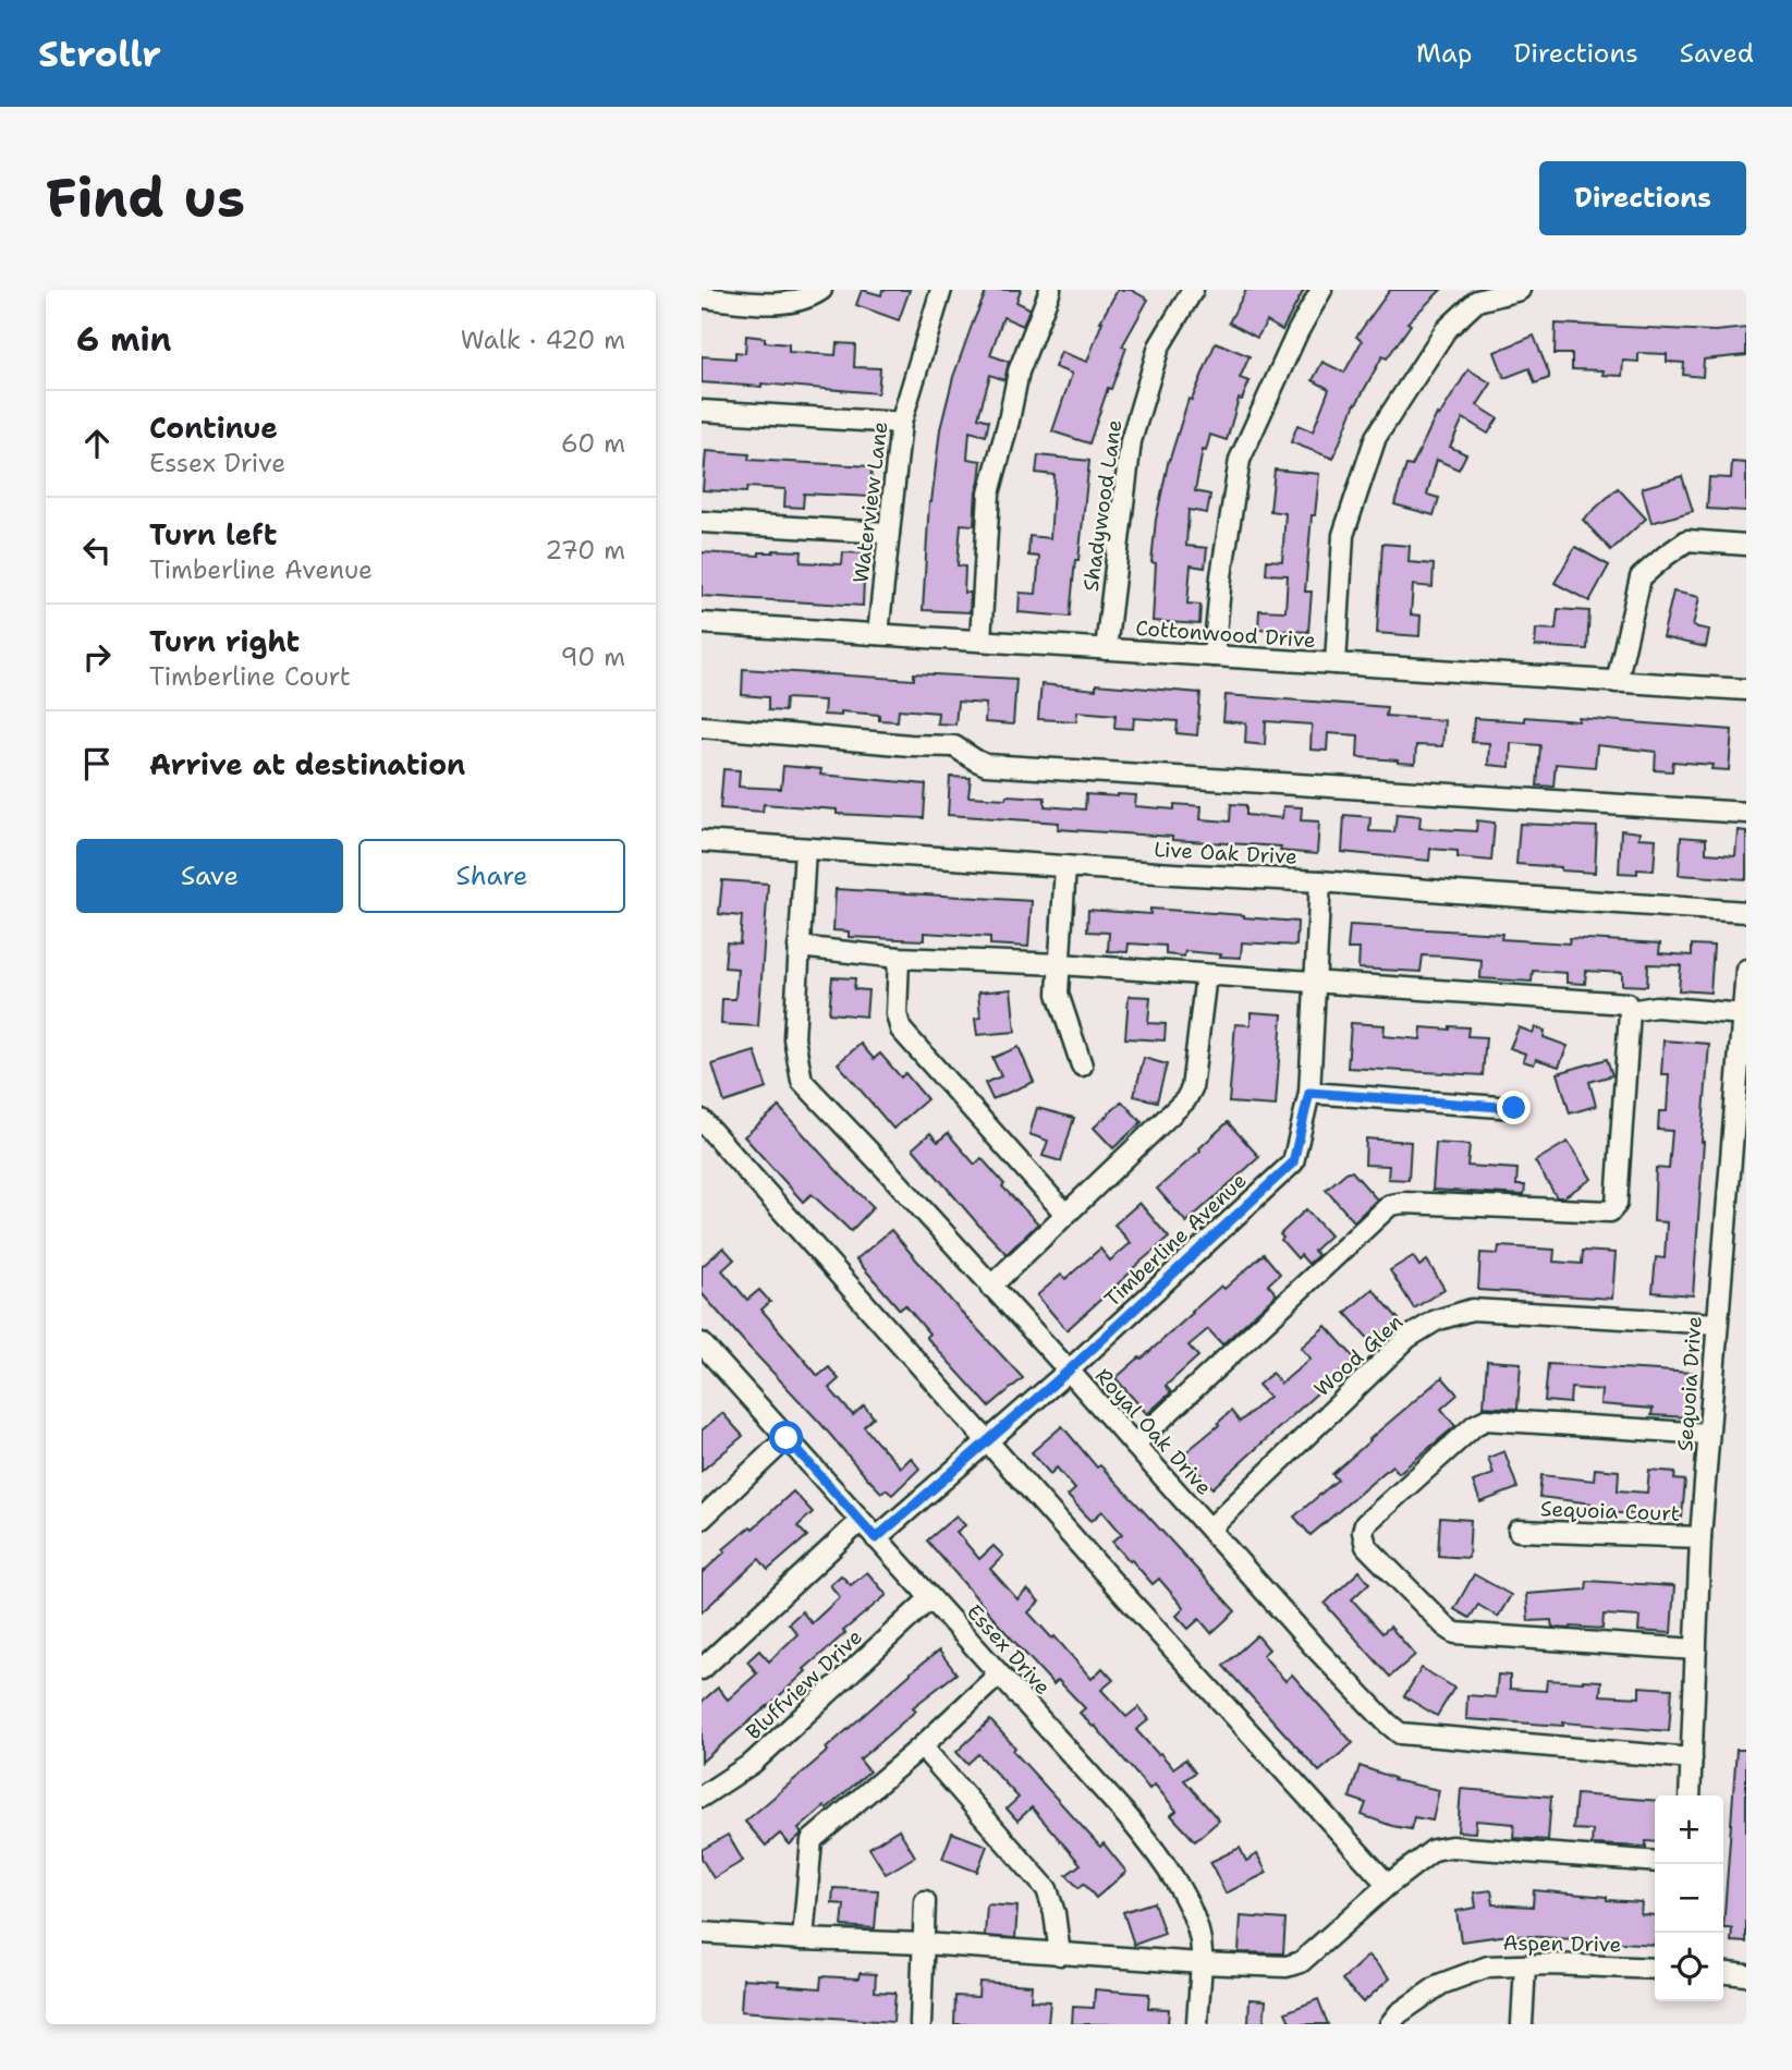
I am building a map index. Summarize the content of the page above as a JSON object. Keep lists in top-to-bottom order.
{
  "streets": {
    "street": [
      "Waterview Lane",
      "Shadywood Lane",
      "Cottonwood Drive",
      "Live Oak Drive",
      "Timberline Avenue",
      "Wood Glen",
      "Sequoia Drive",
      "Royal Oak Drive",
      "Sequoia Court",
      "Essex Drive",
      "Bluffview Drive",
      "Aspen Drive"
    ]
  },
  "crossings": [
    ["Waterview Lane", "Cottonwood Drive"],
    ["Shadywood Lane", "Cottonwood Drive"],
    ["Live Oak Drive", "Timberline Avenue"],
    ["Live Oak Drive", "Royal Oak Drive"],
    ["Timberline Avenue", "Royal Oak Drive"],
    ["Timberline Avenue", "Essex Drive"],
    ["Wood Glen", "Sequoia Drive"],
    ["Wood Glen", "Royal Oak Drive"],
    ["Sequoia Drive", "Royal Oak Drive"],
    ["Sequoia Drive", "Sequoia Court"],
    ["Essex Drive", "Bluffview Drive"]
  ],
  "page": {
    "header": "Strollr",
    "nav": ["Map", "Directions", "Saved"],
    "buttons": [
      "Directions",
      ["Save", "Share"]
    ],
    "title": "Find us",
    "heading": ["6 min", "Walk · 420 m"],
    "list": [
      ["Continue", "Essex Drive", "60 m"],
      ["Turn left", "Timberline Avenue", "270 m"],
      ["Turn right", "Timberline Court", "90 m"],
      "Arrive at destination"
    ],
    "map_buttons": ["+", "−"]
  }
}
